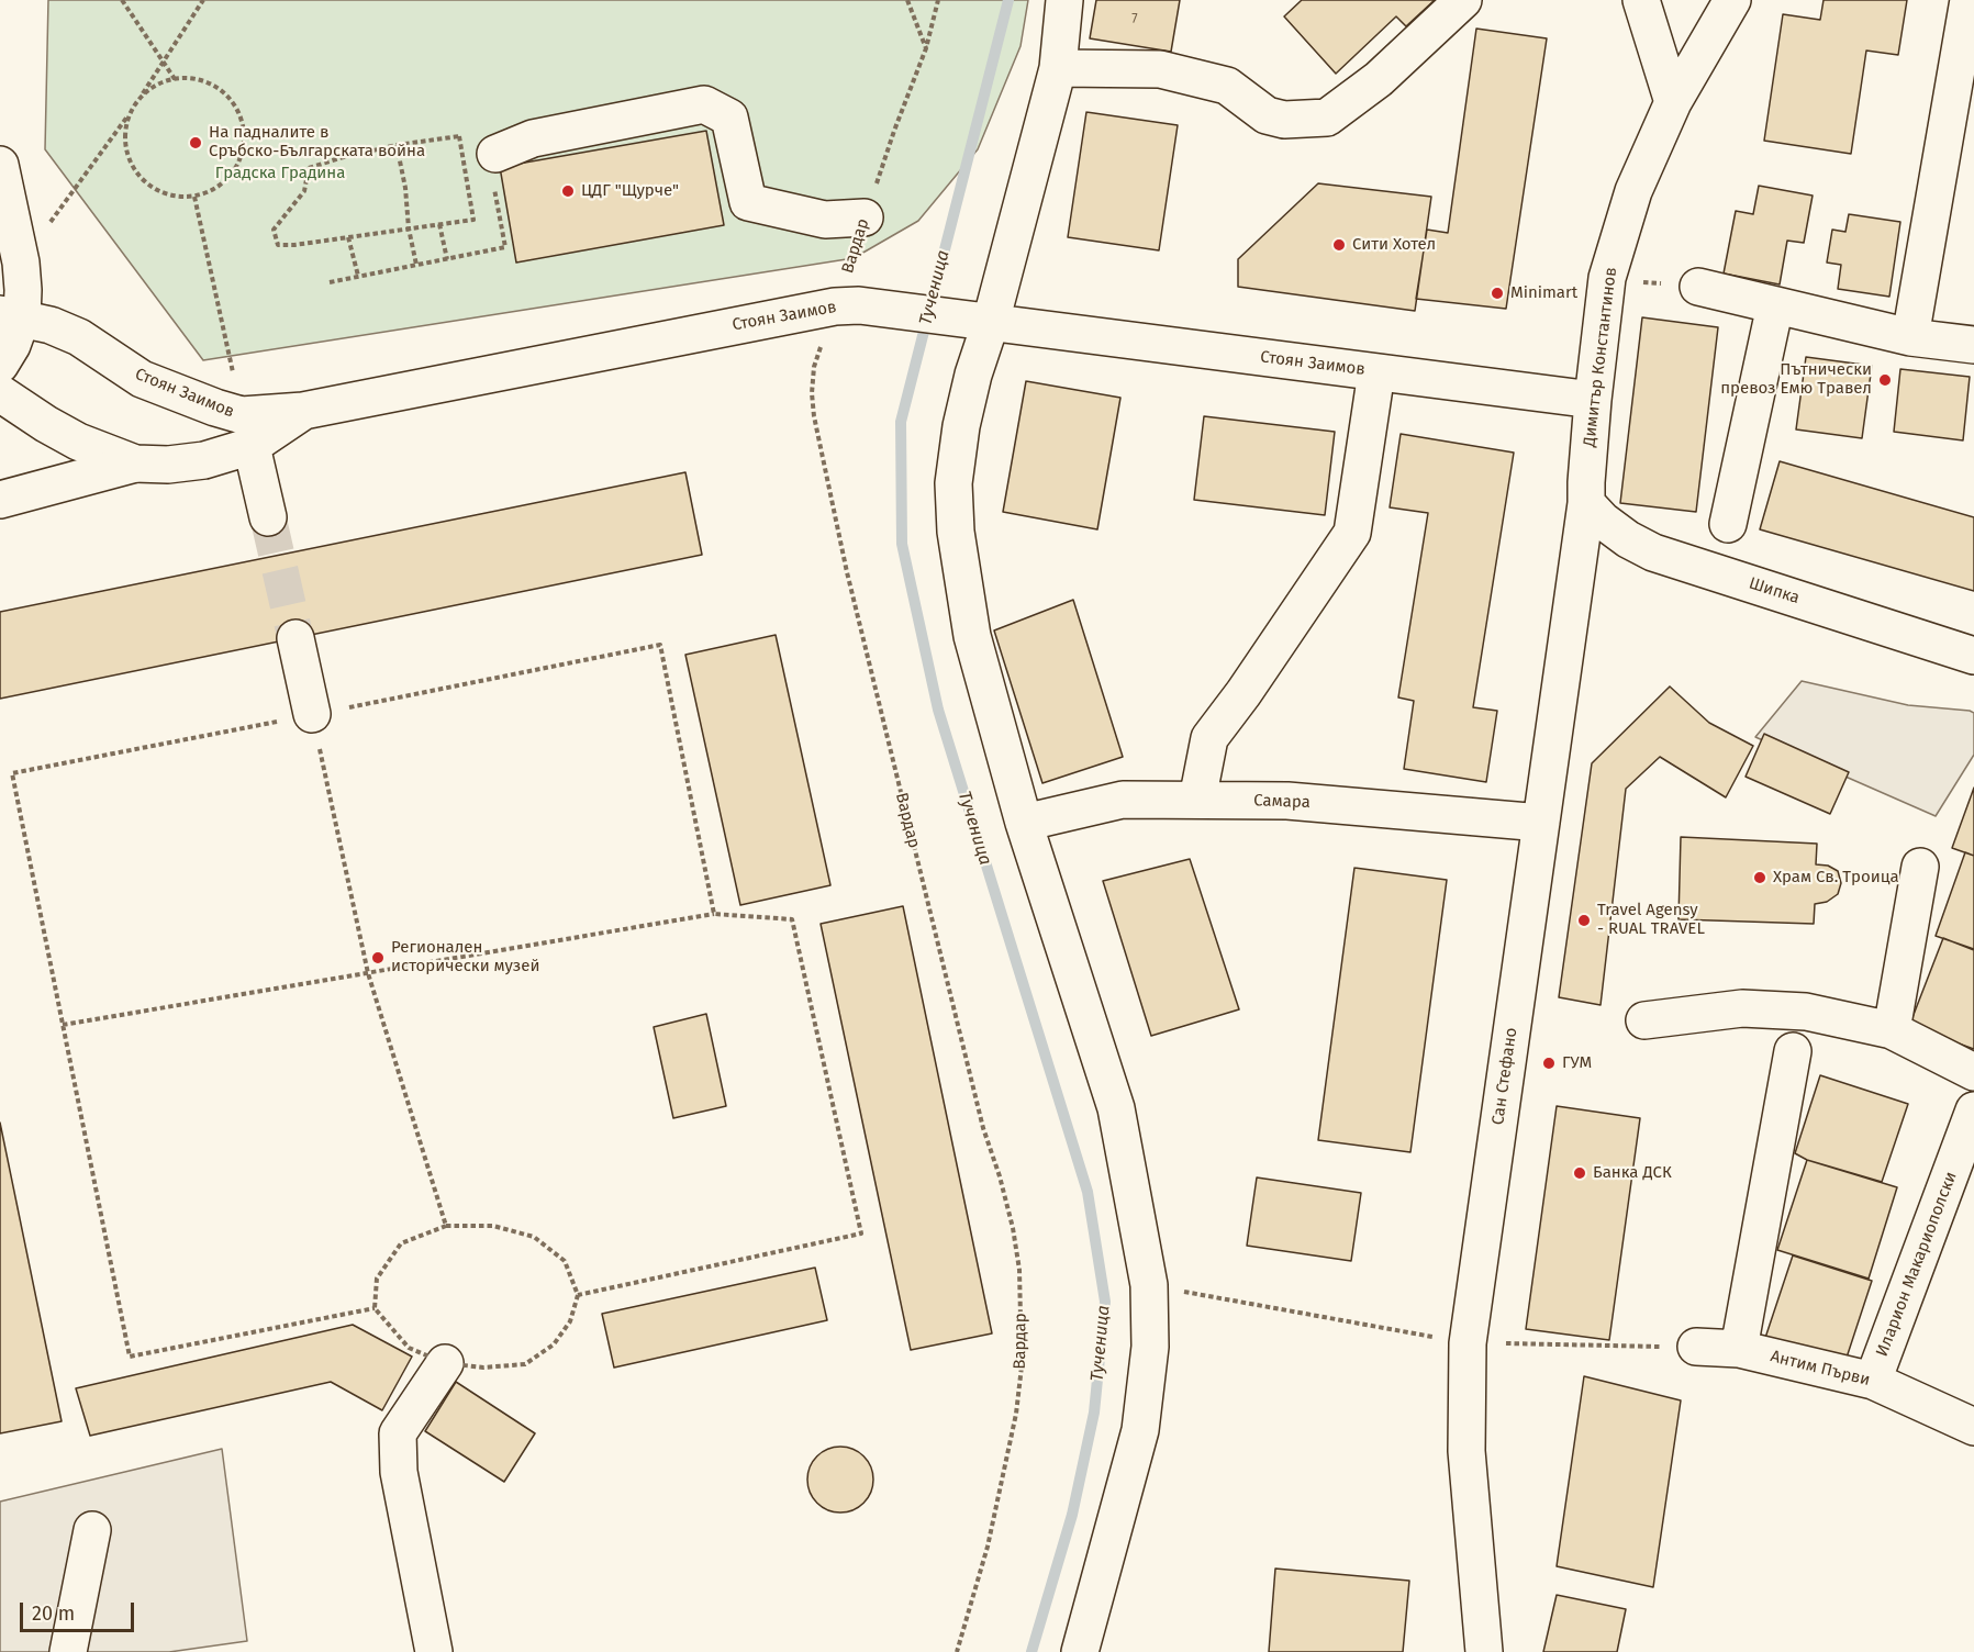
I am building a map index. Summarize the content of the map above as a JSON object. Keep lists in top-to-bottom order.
{
  "streets": {
    "street": [
      "Стоян Заимов",
      "Димитър Константинов",
      "Шипка",
      "Самара",
      "Сан Стефано",
      "Иларион Макариополски",
      "Антим Първи"
    ],
    "path": ["Вардар"]
  },
  "crossings": [
    ["Вардар", "Стоян Заимов"],
    ["Стоян Заимов", "Димитър Константинов"],
    ["Димитър Константинов", "Шипка"],
    ["Димитър Константинов", "Сан Стефано"],
    ["Шипка", "Сан Стефано"],
    ["Самара", "Сан Стефано"],
    ["Иларион Макариополски", "Антим Първи"]
  ],
  "water": ["Тученица"],
  "parks": ["Градска Градина"],
  "places": [
    "На падналите в Сръбско-Българската война",
    "ЦДГ \"Щурче\"",
    "Сити Хотел",
    "Minimart",
    "Пътнически превоз Емю Травел",
    "Храм Св. Троица",
    "Travel Agensy - RUAL TRAVEL",
    "Регионален исторически музей",
    "ГУМ",
    "Банка ДСК"
  ],
  "house_numbers": ["7"],
  "scale_bar": "20 m"
}
